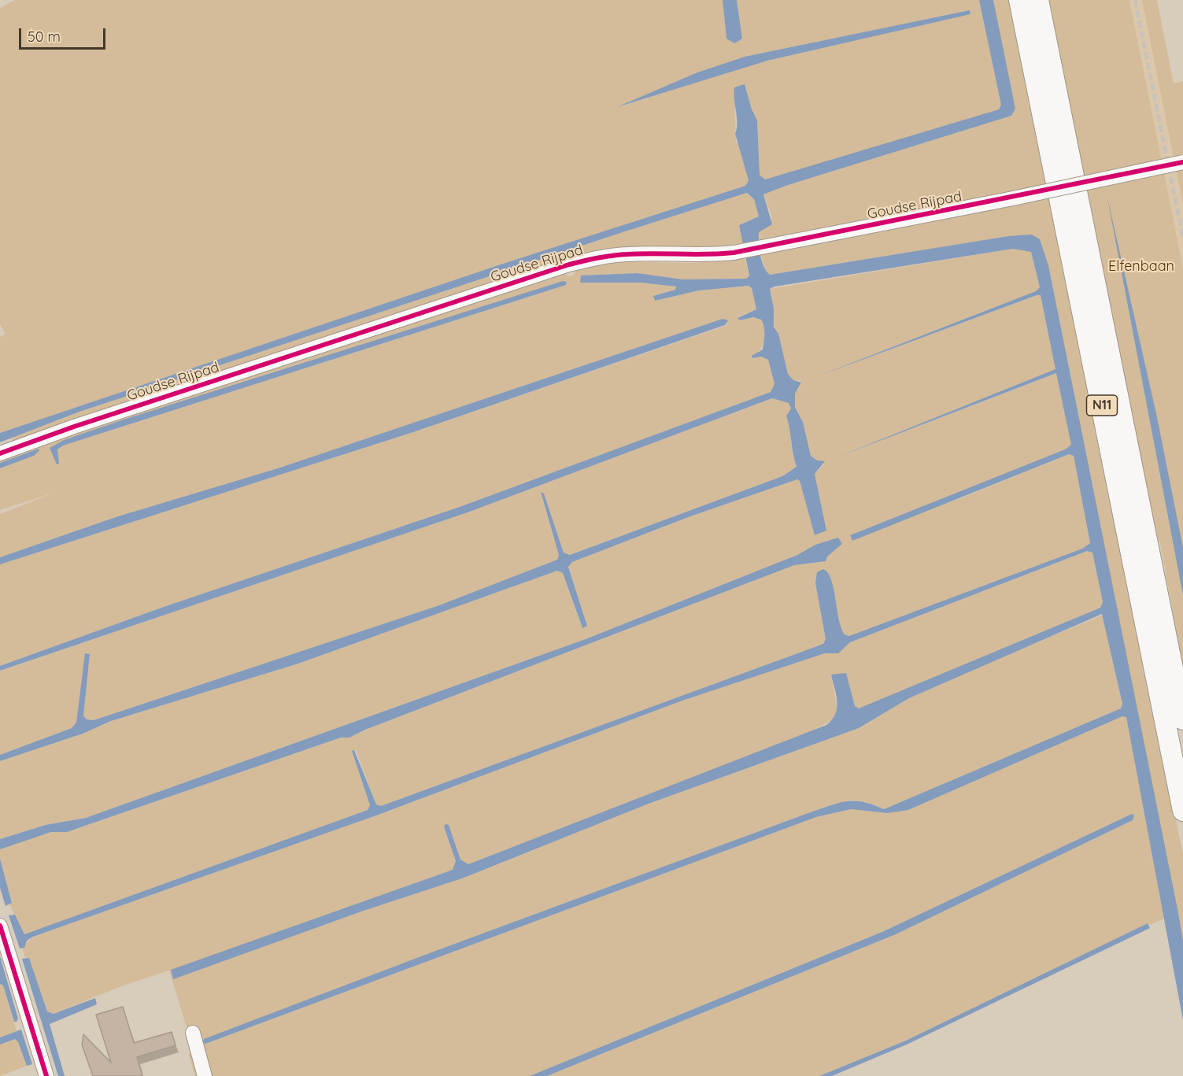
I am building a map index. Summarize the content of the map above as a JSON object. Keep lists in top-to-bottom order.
{
  "streets": {
    "highway": ["N11"],
    "street": ["Goudse Rijpad"]
  },
  "parks": ["Elfenbaan"],
  "scale_bar": "50 m"
}
